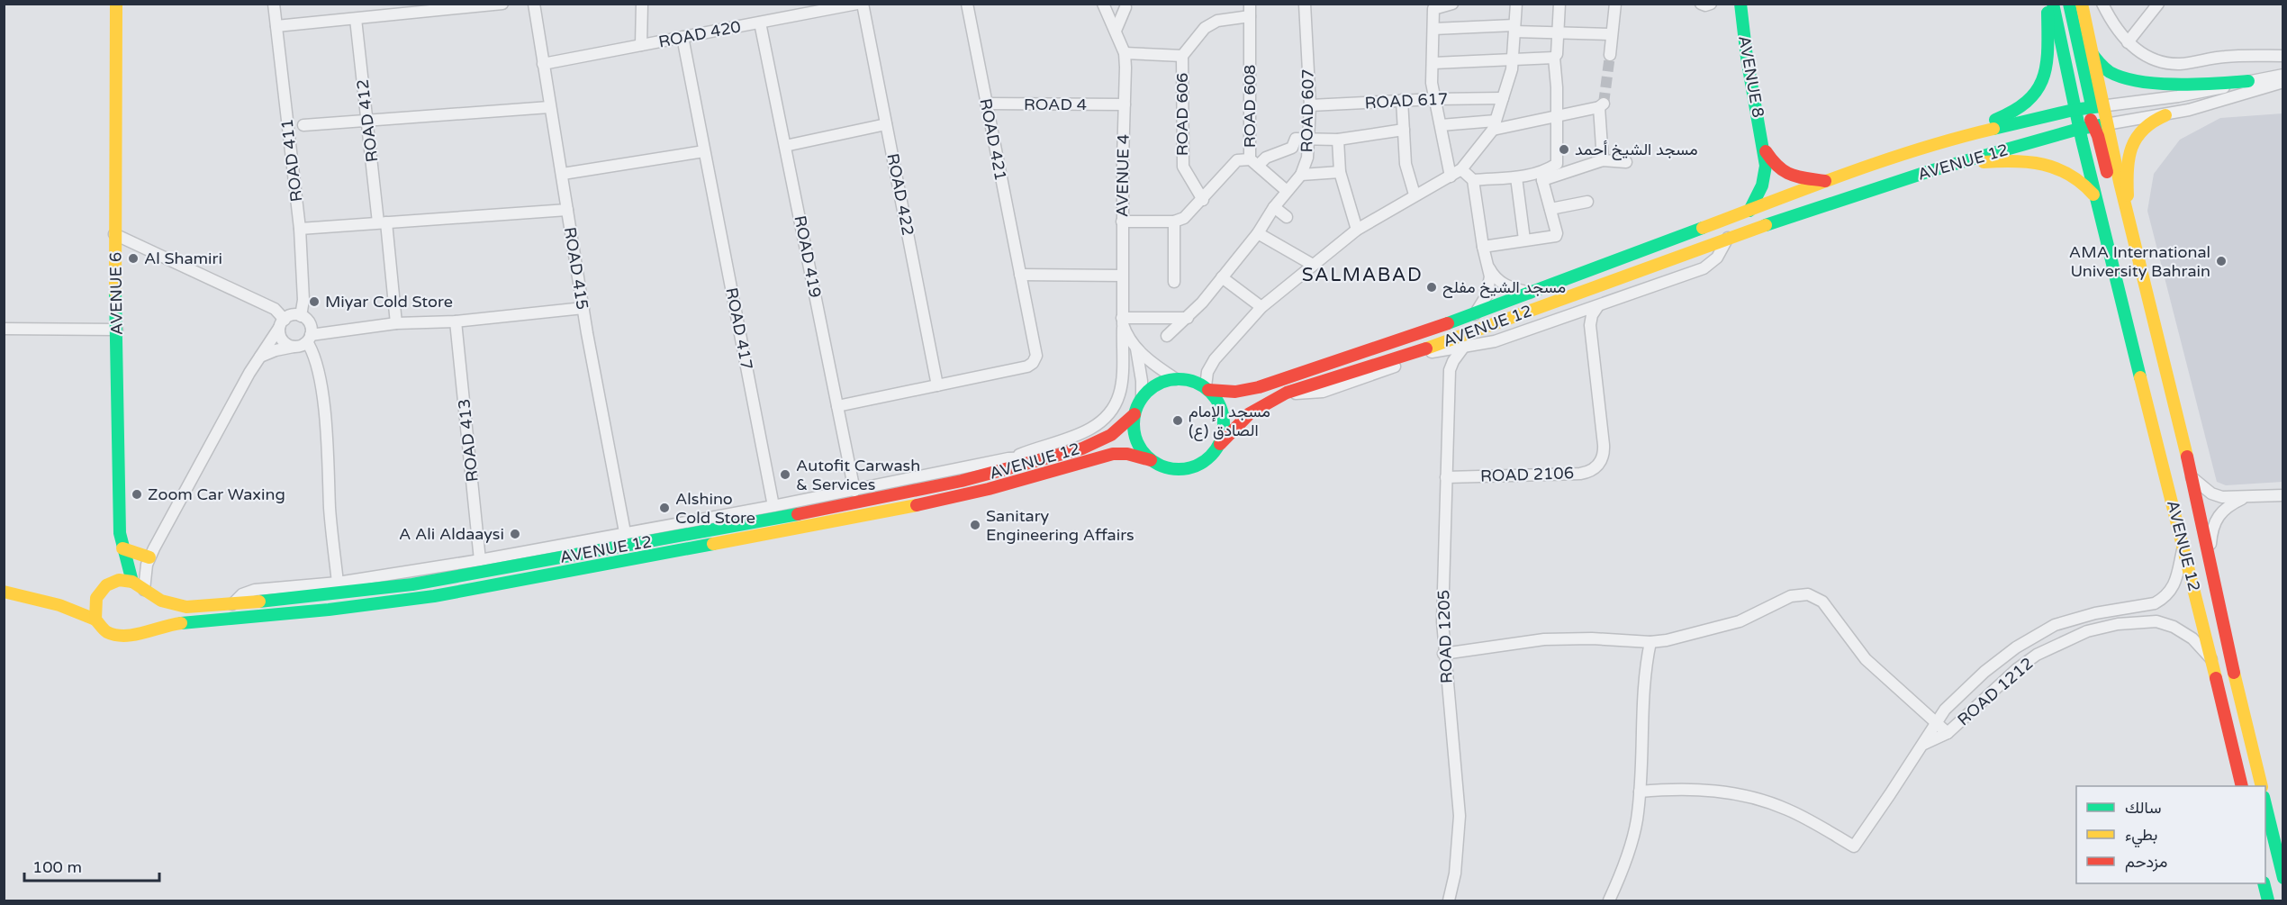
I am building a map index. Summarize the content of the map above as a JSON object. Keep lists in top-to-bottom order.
{
  "streets": {
    "street": [
      "ROAD 420",
      "AVENUE 8",
      "ROAD 617",
      "ROAD 4",
      "ROAD 608",
      "ROAD 607",
      "ROAD 606",
      "ROAD 412",
      "ROAD 421",
      "ROAD 411",
      "AVENUE 12",
      "AVENUE 4",
      "ROAD 422",
      "ROAD 419",
      "ROAD 415",
      "AVENUE 6",
      "ROAD 417",
      "ROAD 413",
      "ROAD 2106",
      "ROAD 1205",
      "ROAD 1212"
    ]
  },
  "crossings": [
    ["ROAD 420", "ROAD 419"],
    ["ROAD 420", "ROAD 415"],
    ["ROAD 420", "ROAD 417"],
    ["AVENUE 8", "AVENUE 12"],
    ["ROAD 617", "ROAD 607"],
    ["ROAD 4", "ROAD 421"],
    ["ROAD 4", "AVENUE 4"],
    ["ROAD 608", "ROAD 607"],
    ["ROAD 608", "ROAD 606"],
    ["ROAD 606", "AVENUE 4"],
    ["ROAD 421", "ROAD 422"],
    ["AVENUE 12", "AVENUE 4"],
    ["AVENUE 12", "AVENUE 6"],
    ["AVENUE 12", "ROAD 1212"],
    ["ROAD 2106", "ROAD 1205"]
  ],
  "districts": ["SALMABAD"],
  "places": [
    "مسجد الشيخ أحمد",
    "Al Shamiri",
    "AMA International University Bahrain",
    "مسجد الشيخ مفلح",
    "Miyar Cold Store",
    "مسجد الإمام الصادق (ع)",
    "Autofit Carwash & Services",
    "Zoom Car Waxing",
    "Alshino Cold Store",
    "Sanitary Engineering Affairs",
    "A Ali Aldaaysi"
  ],
  "legend": ["سالك", "بطيء", "مزدحم"],
  "scale_bar": "100 m"
}
